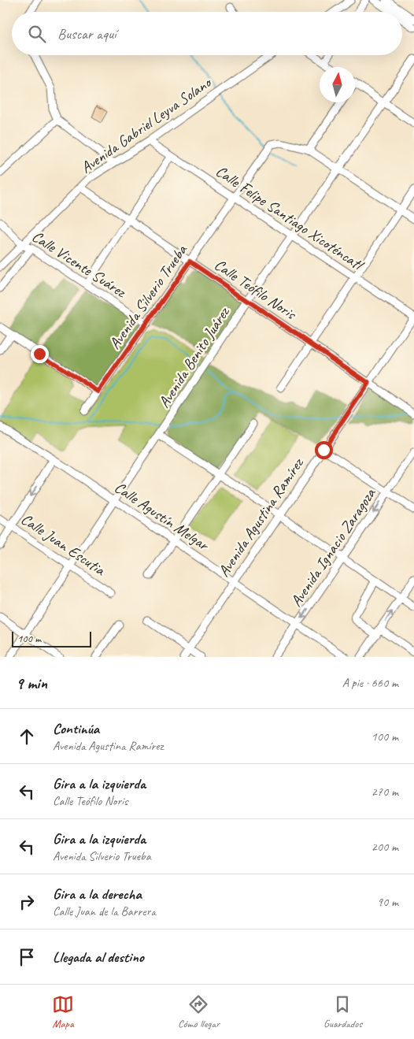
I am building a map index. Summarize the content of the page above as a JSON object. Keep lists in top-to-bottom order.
{
  "streets": {
    "street": [
      "Avenida Gabriel Leyva Solano",
      "Calle Felipe Santiago Xicoténcatl",
      "Calle Vicente Suárez",
      "Calle Teófilo Noris",
      "Avenida Silverio Trueba",
      "Avenida Benito Juárez",
      "Calle Agustín Melgar",
      "Avenida Agustina Ramírez",
      "Calle Juan Escutia",
      "Avenida Ignacio Zaragoza"
    ]
  },
  "crossings": [
    ["Avenida Gabriel Leyva Solano", "Calle Felipe Santiago Xicoténcatl"],
    ["Avenida Gabriel Leyva Solano", "Calle Vicente Suárez"],
    ["Avenida Gabriel Leyva Solano", "Calle Teófilo Noris"],
    ["Calle Felipe Santiago Xicoténcatl", "Avenida Silverio Trueba"],
    ["Calle Felipe Santiago Xicoténcatl", "Avenida Benito Juárez"],
    ["Calle Felipe Santiago Xicoténcatl", "Avenida Agustina Ramírez"],
    ["Calle Vicente Suárez", "Avenida Silverio Trueba"],
    ["Calle Teófilo Noris", "Avenida Silverio Trueba"],
    ["Calle Teófilo Noris", "Avenida Benito Juárez"],
    ["Calle Teófilo Noris", "Avenida Agustina Ramírez"],
    ["Avenida Benito Juárez", "Calle Agustín Melgar"],
    ["Avenida Benito Juárez", "Calle Juan Escutia"],
    ["Calle Agustín Melgar", "Avenida Agustina Ramírez"],
    ["Calle Agustín Melgar", "Avenida Ignacio Zaragoza"]
  ],
  "one_way": ["Avenida Ignacio Zaragoza"],
  "scale_bar": "100 m",
  "north": "top",
  "page": {
    "search": "Buscar aquí",
    "scale": "100 m",
    "heading": ["9 min", "A pie · 660 m"],
    "list": [
      ["Continúa", "Avenida Agustina Ramírez", "100 m"],
      ["Gira a la izquierda", "Calle Teófilo Noris", "270 m"],
      ["Gira a la izquierda", "Avenida Silverio Trueba", "200 m"],
      ["Gira a la derecha", "Calle Juan de la Barrera", "90 m"],
      "Llegada al destino"
    ],
    "nav": ["Mapa", "Cómo llegar", "Guardados"]
  }
}
